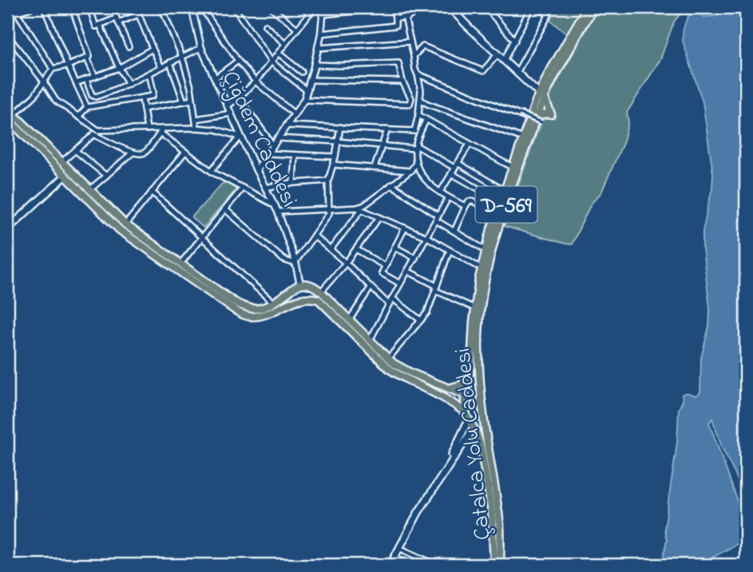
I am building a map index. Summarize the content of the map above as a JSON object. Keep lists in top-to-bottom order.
{
  "streets": {
    "main road": ["D-569", "Çatalca Yolu Caddesi"],
    "street": ["Çiğdem Caddesi"]
  }
}
